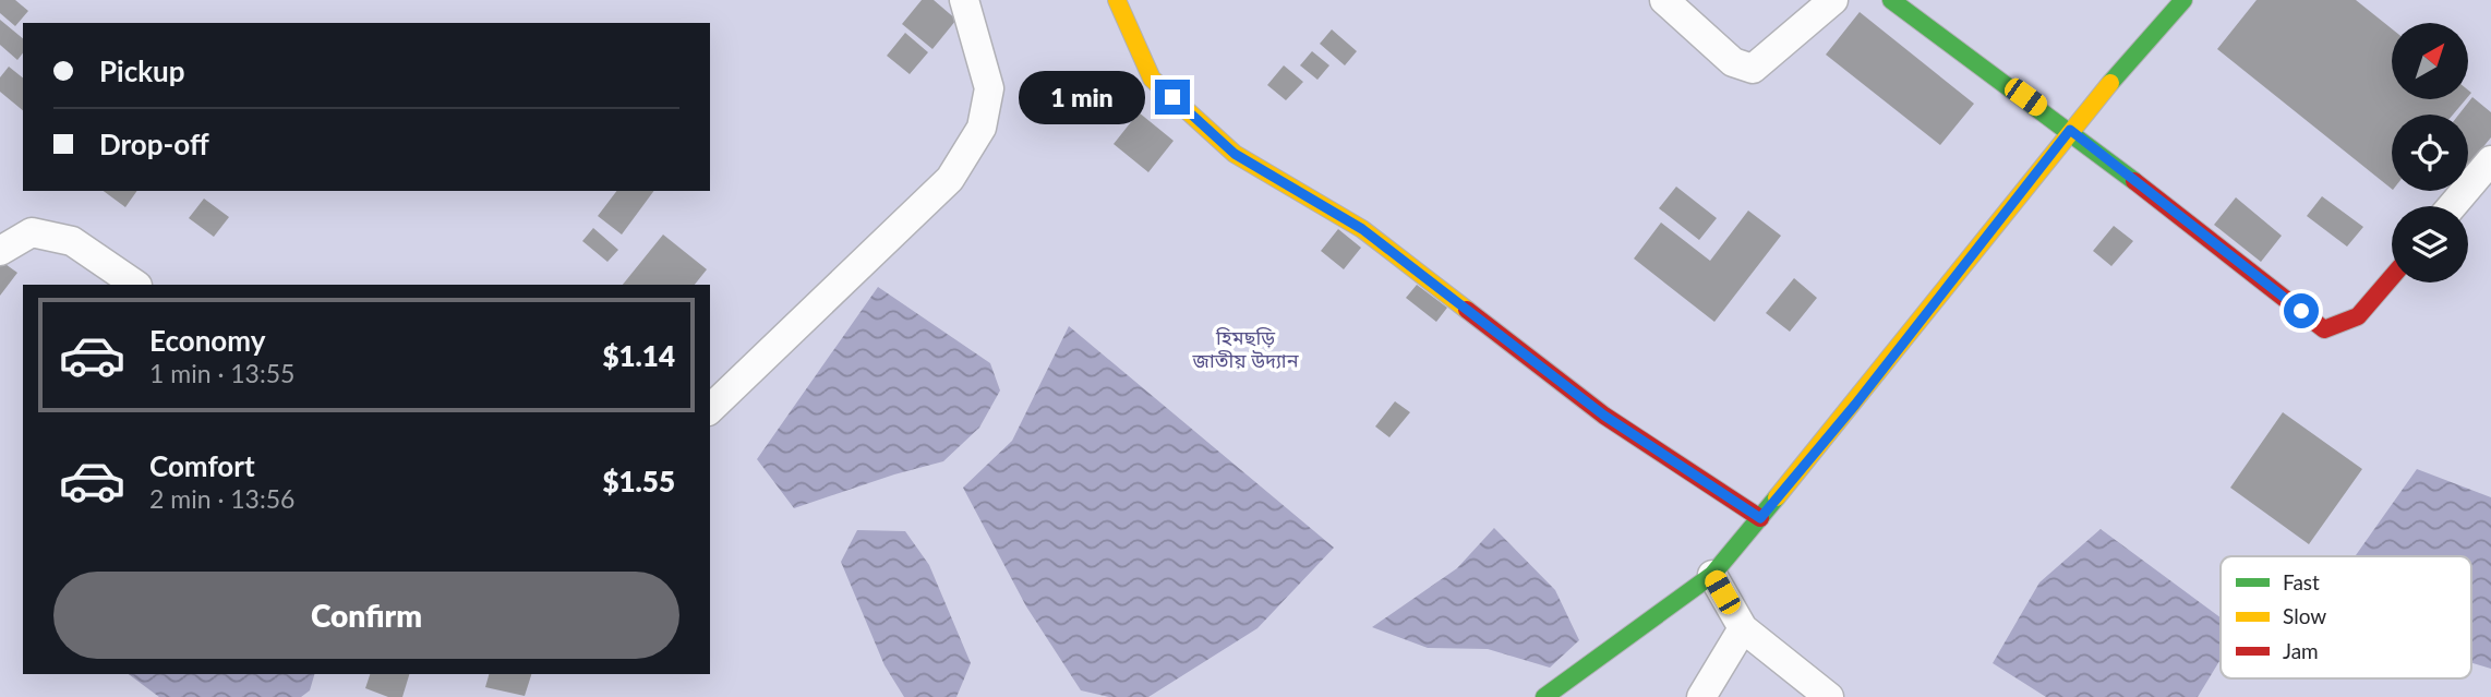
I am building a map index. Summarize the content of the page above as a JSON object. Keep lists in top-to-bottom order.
{
  "parks": ["হিমছড়ি জাতীয় উদ্যান"],
  "legend": ["Fast", "Slow", "Jam"],
  "north": "top right",
  "page": {
    "banner": ["Pickup", "Drop-off"],
    "bubble": "1 min",
    "list": [
      {
        "name": "Economy",
        "note": "1 min · 13:55",
        "value": "$1.14"
      },
      {
        "name": "Comfort",
        "note": "2 min · 13:56",
        "value": "$1.55"
      }
    ],
    "buttons": "Confirm"
  }
}
